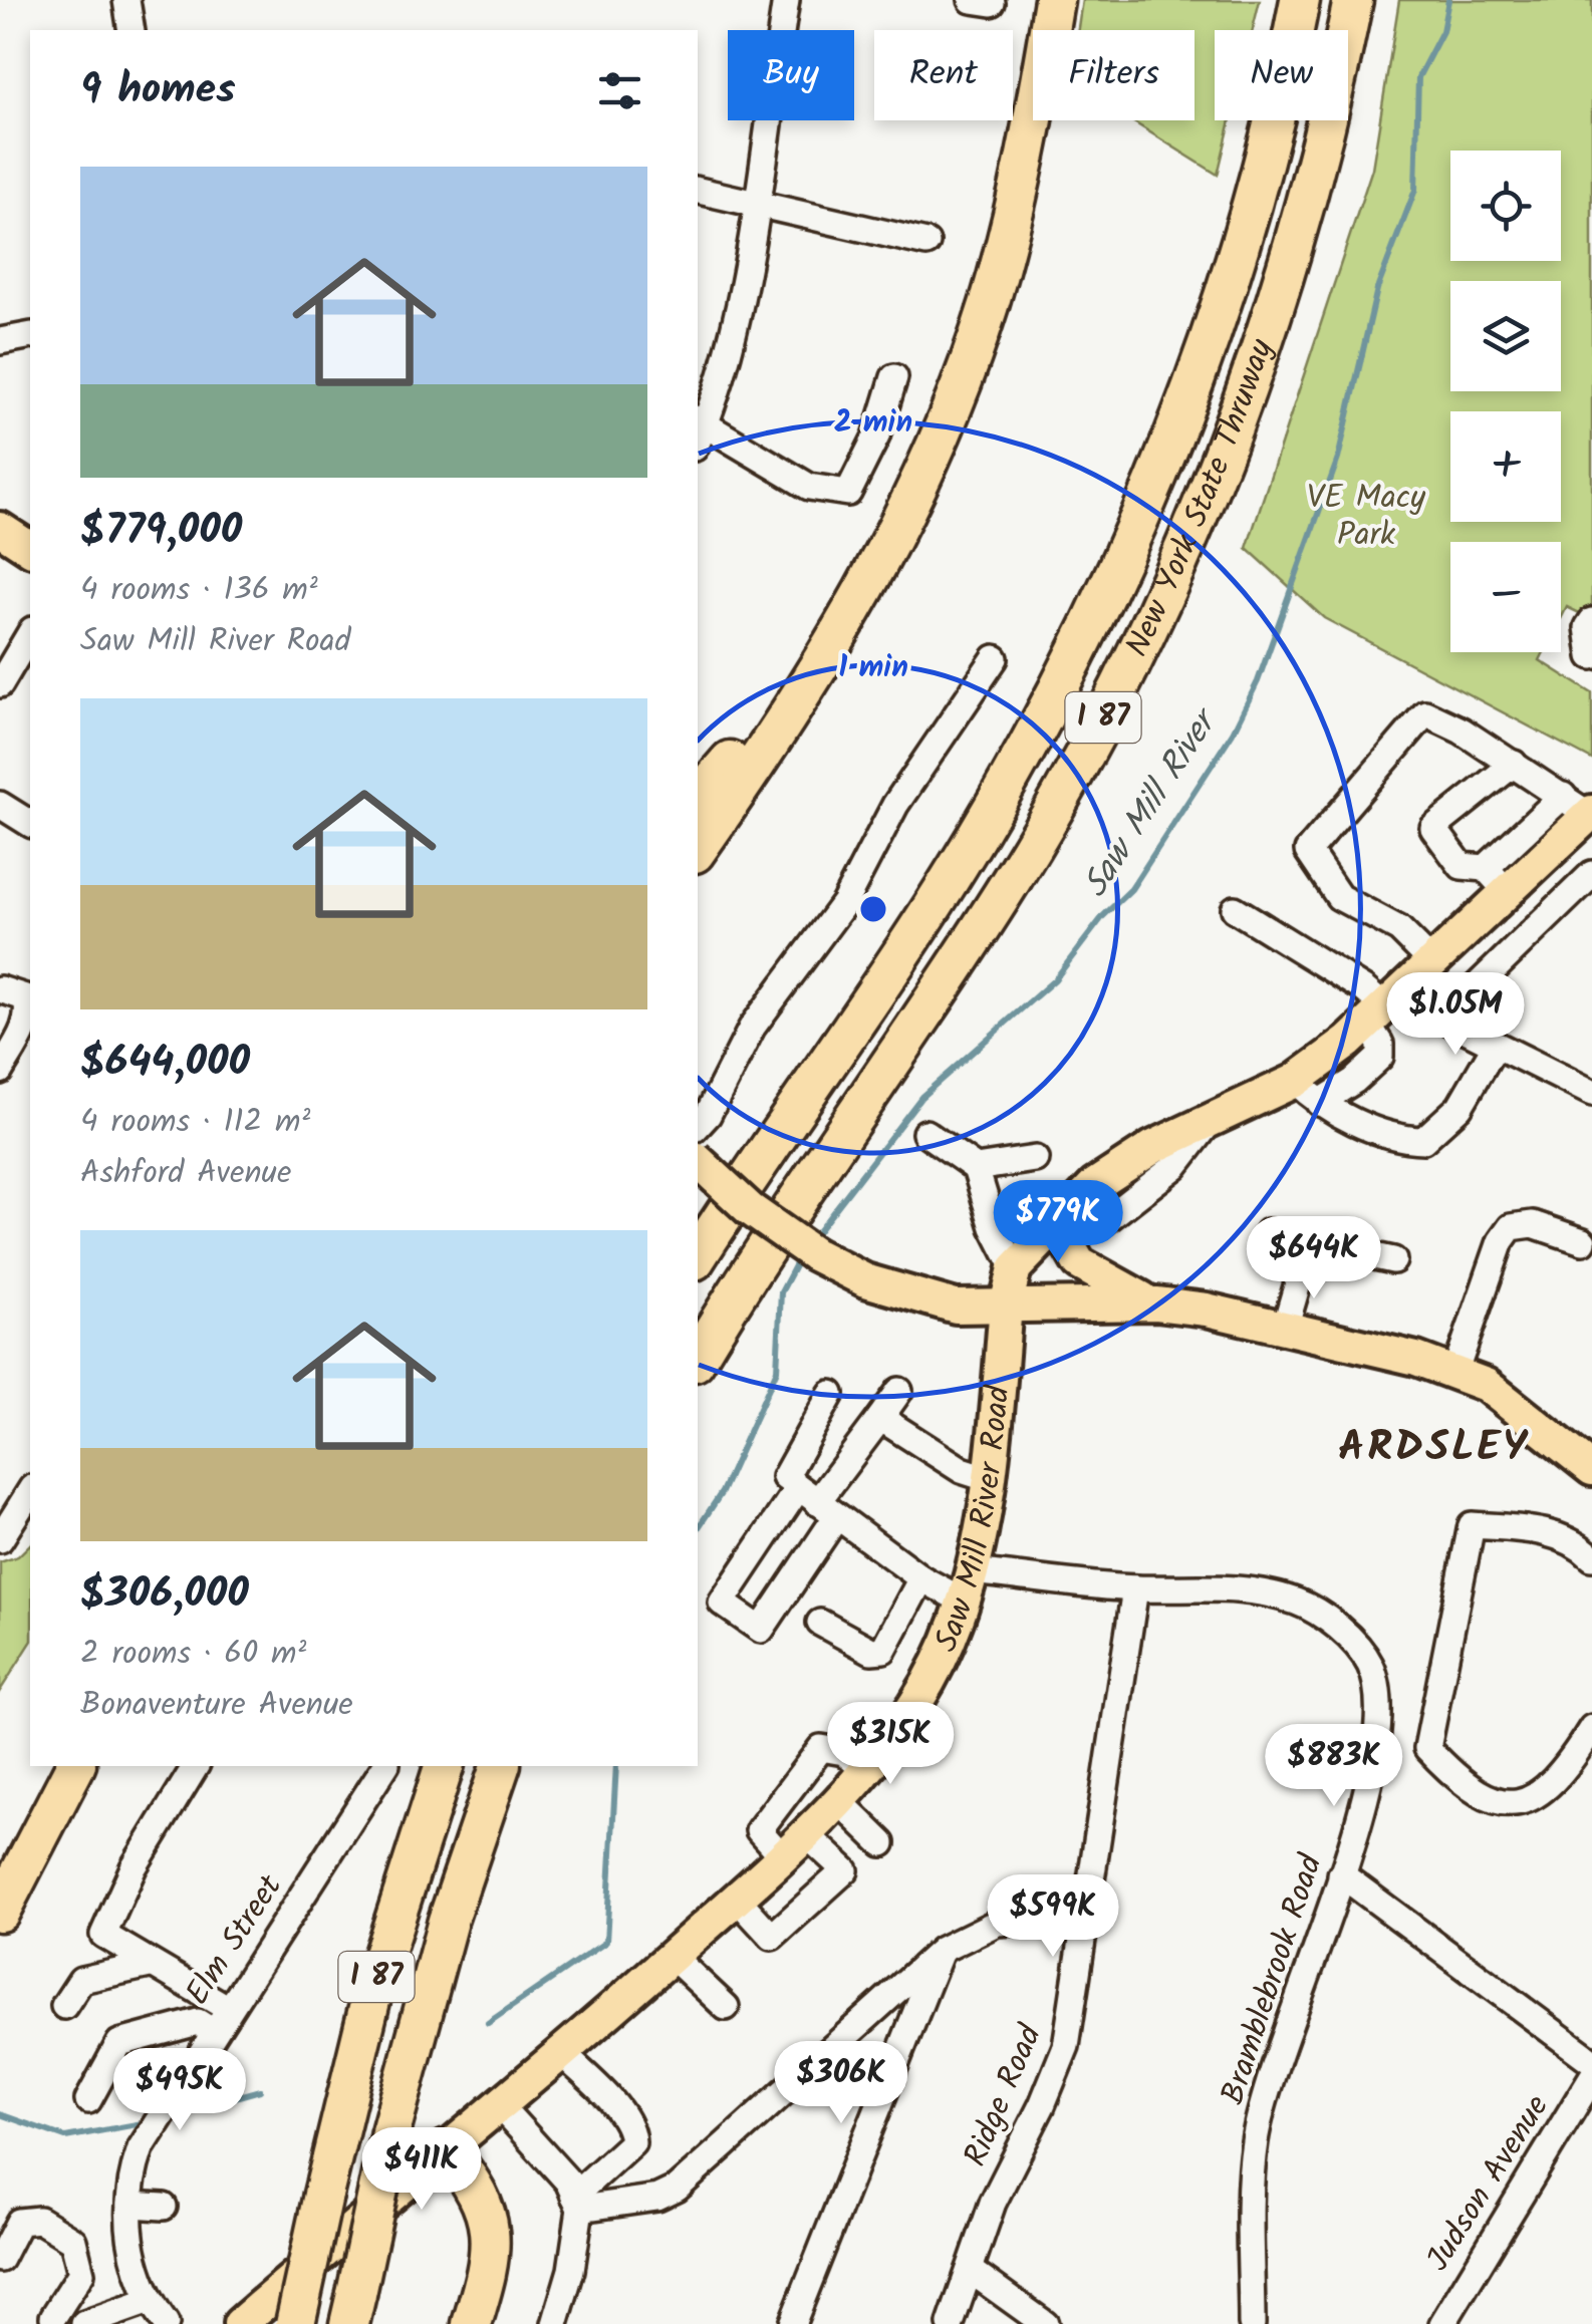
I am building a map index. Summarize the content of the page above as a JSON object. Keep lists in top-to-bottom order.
{
  "streets": {
    "highway": ["New York State Thruway", "I 87"],
    "main road": ["Saw Mill River Road"],
    "street": [
      "Elm Street",
      "Bramblebrook Road",
      "Ridge Road",
      "Judson Avenue"
    ]
  },
  "crossings": [
    ["Saw Mill River Road", "Bramblebrook Road"],
    ["Bramblebrook Road", "Ridge Road"]
  ],
  "districts": ["ARDSLEY"],
  "water": ["Saw Mill River"],
  "parks": ["VE Macy Park"],
  "page": {
    "chip": [
      "Buy",
      "Rent",
      "Filters",
      "New"
    ],
    "heading": "9 homes",
    "map_buttons": ["+", "−"],
    "list": [
      {
        "name": "$779,000",
        "note": "4 rooms · 136 m² · Saw Mill River Road"
      },
      {
        "name": "$644,000",
        "note": "4 rooms · 112 m² · Ashford Avenue"
      },
      {
        "name": "$306,000",
        "note": "2 rooms · 60 m² · Bonaventure Avenue"
      }
    ],
    "price": [
      "$1.05M",
      "$779K",
      "$644K",
      "$315K",
      "$883K",
      "$599K",
      "$306K",
      "$495K",
      "$411K"
    ]
  },
  "rings": ["2 min", "1 min"]
}
